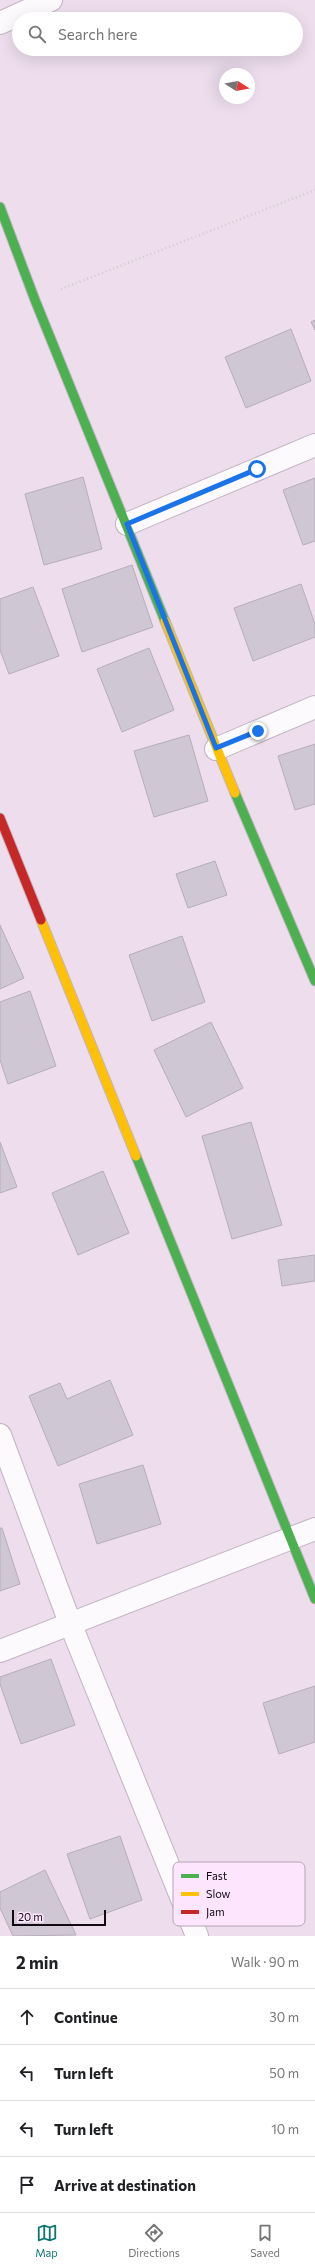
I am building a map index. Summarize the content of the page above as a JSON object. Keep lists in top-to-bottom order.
{
  "legend": ["Fast", "Slow", "Jam"],
  "scale_bar": "20 m",
  "north": "right",
  "page": {
    "search": "Search here",
    "scale": "20 m",
    "heading": ["2 min", "Walk · 90 m"],
    "list": [
      ["Continue", "30 m"],
      ["Turn left", "50 m"],
      ["Turn left", "10 m"],
      "Arrive at destination"
    ],
    "nav": ["Map", "Directions", "Saved"]
  }
}
